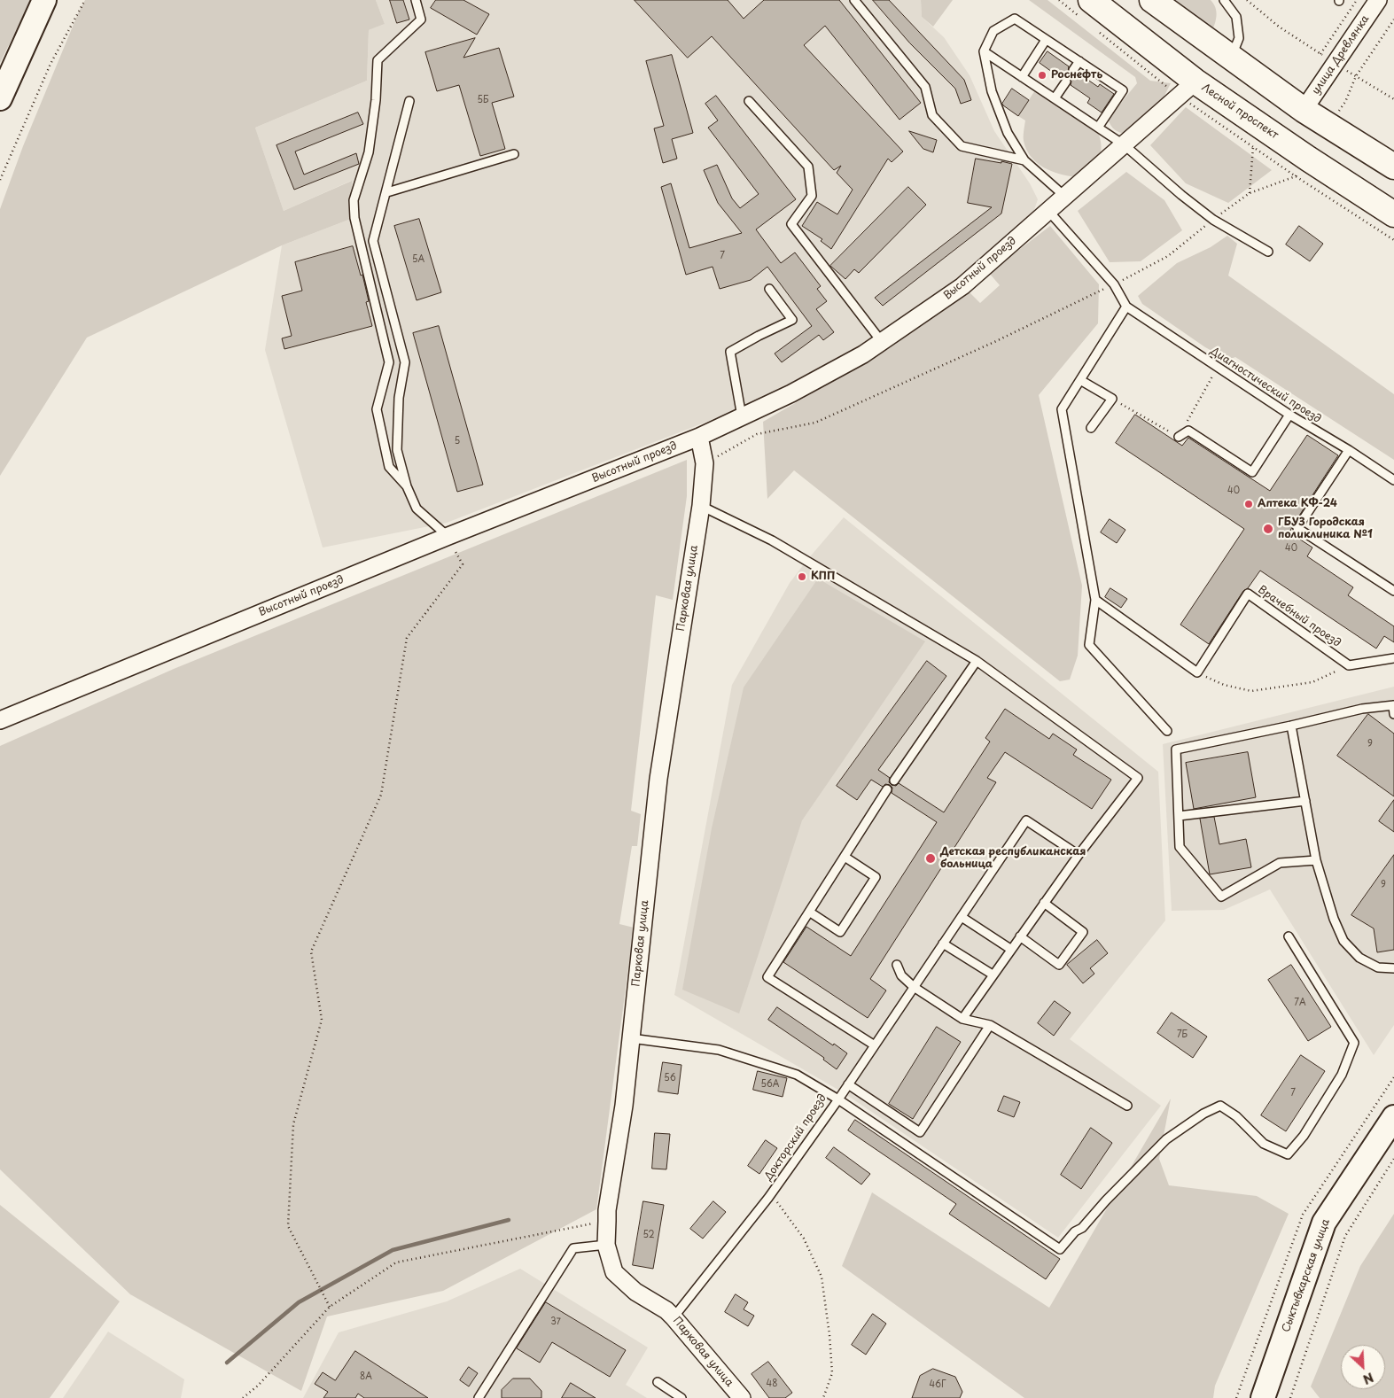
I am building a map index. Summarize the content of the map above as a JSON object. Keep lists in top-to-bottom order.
{
  "streets": {
    "main road": ["Лесной проспект", "Сыктывкарская улица"],
    "street": ["улица Древлянка", "Высотный проезд", "Парковая улица"],
    "lane": ["Диагностический проезд", "Врачебный проезд", "Докторский проезд"]
  },
  "crossings": [
    ["Лесной проспект", "Высотный проезд"],
    ["Высотный проезд", "Парковая улица"],
    ["Парковая улица", "Докторский проезд"]
  ],
  "places": [
    "Роснефть",
    "Аптека КФ-24",
    "ГБУЗ Городская поликлиника №1",
    "КПП",
    "Детская республиканская больница"
  ],
  "house_numbers": [
    "5Б",
    "7",
    "5А",
    "5",
    "40",
    "40",
    "9",
    "9",
    "7А",
    "7Б",
    "56",
    "56А",
    "7",
    "52",
    "37",
    "8А",
    "48",
    "46Г"
  ],
  "north": "bottom right"
}
